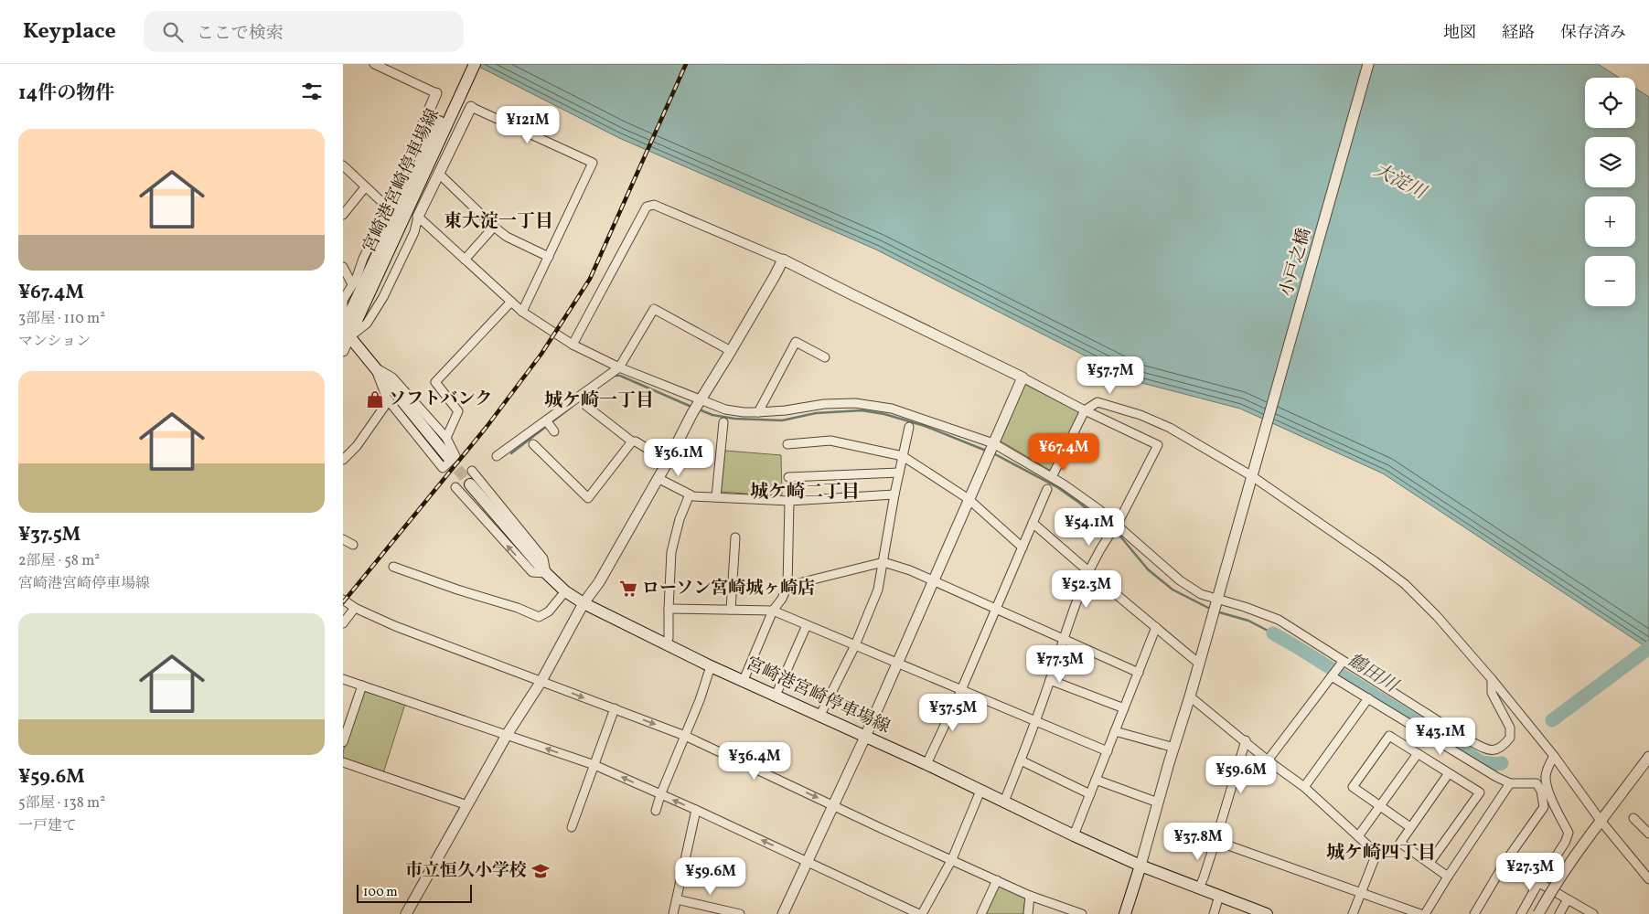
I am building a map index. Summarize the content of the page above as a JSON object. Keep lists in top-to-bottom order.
{
  "streets": {
    "main road": ["宮崎港宮崎停車場線"],
    "street": ["小戸之橋"]
  },
  "crossings": [
    ["宮崎港宮崎停車場線", "小戸之橋"]
  ],
  "districts": [
    "東大淀一丁目",
    "城ケ崎一丁目",
    "城ケ崎二丁目",
    "城ケ崎四丁目"
  ],
  "water": ["大淀川", "鶴田川"],
  "places": {
    "shop": ["ソフトバンク"],
    "supermarket": ["ローソン宮崎城ヶ崎店"],
    "school or university": ["市立恒久小学校"]
  },
  "scale_bar": "100 m",
  "page": {
    "header": "Keyplace",
    "search": "ここで検索",
    "nav": ["地図", "経路", "保存済み"],
    "heading": "14件の物件",
    "map_buttons": ["+", "−"],
    "price": [
      "¥121M",
      "¥57.7M",
      "¥67.4M",
      "¥36.1M",
      "¥54.1M",
      "¥52.3M",
      "¥77.3M",
      "¥37.5M",
      "¥43.1M",
      "¥36.4M",
      "¥59.6M",
      "¥37.8M",
      "¥27.3M",
      "¥59.6M"
    ],
    "list": [
      {
        "name": "¥67.4M",
        "note": "3部屋 · 110 m² · マンション"
      },
      {
        "name": "¥37.5M",
        "note": "2部屋 · 58 m² · 宮崎港宮崎停車場線"
      },
      {
        "name": "¥59.6M",
        "note": "5部屋 · 138 m² · 一戸建て"
      }
    ],
    "scale": "100 m"
  }
}
